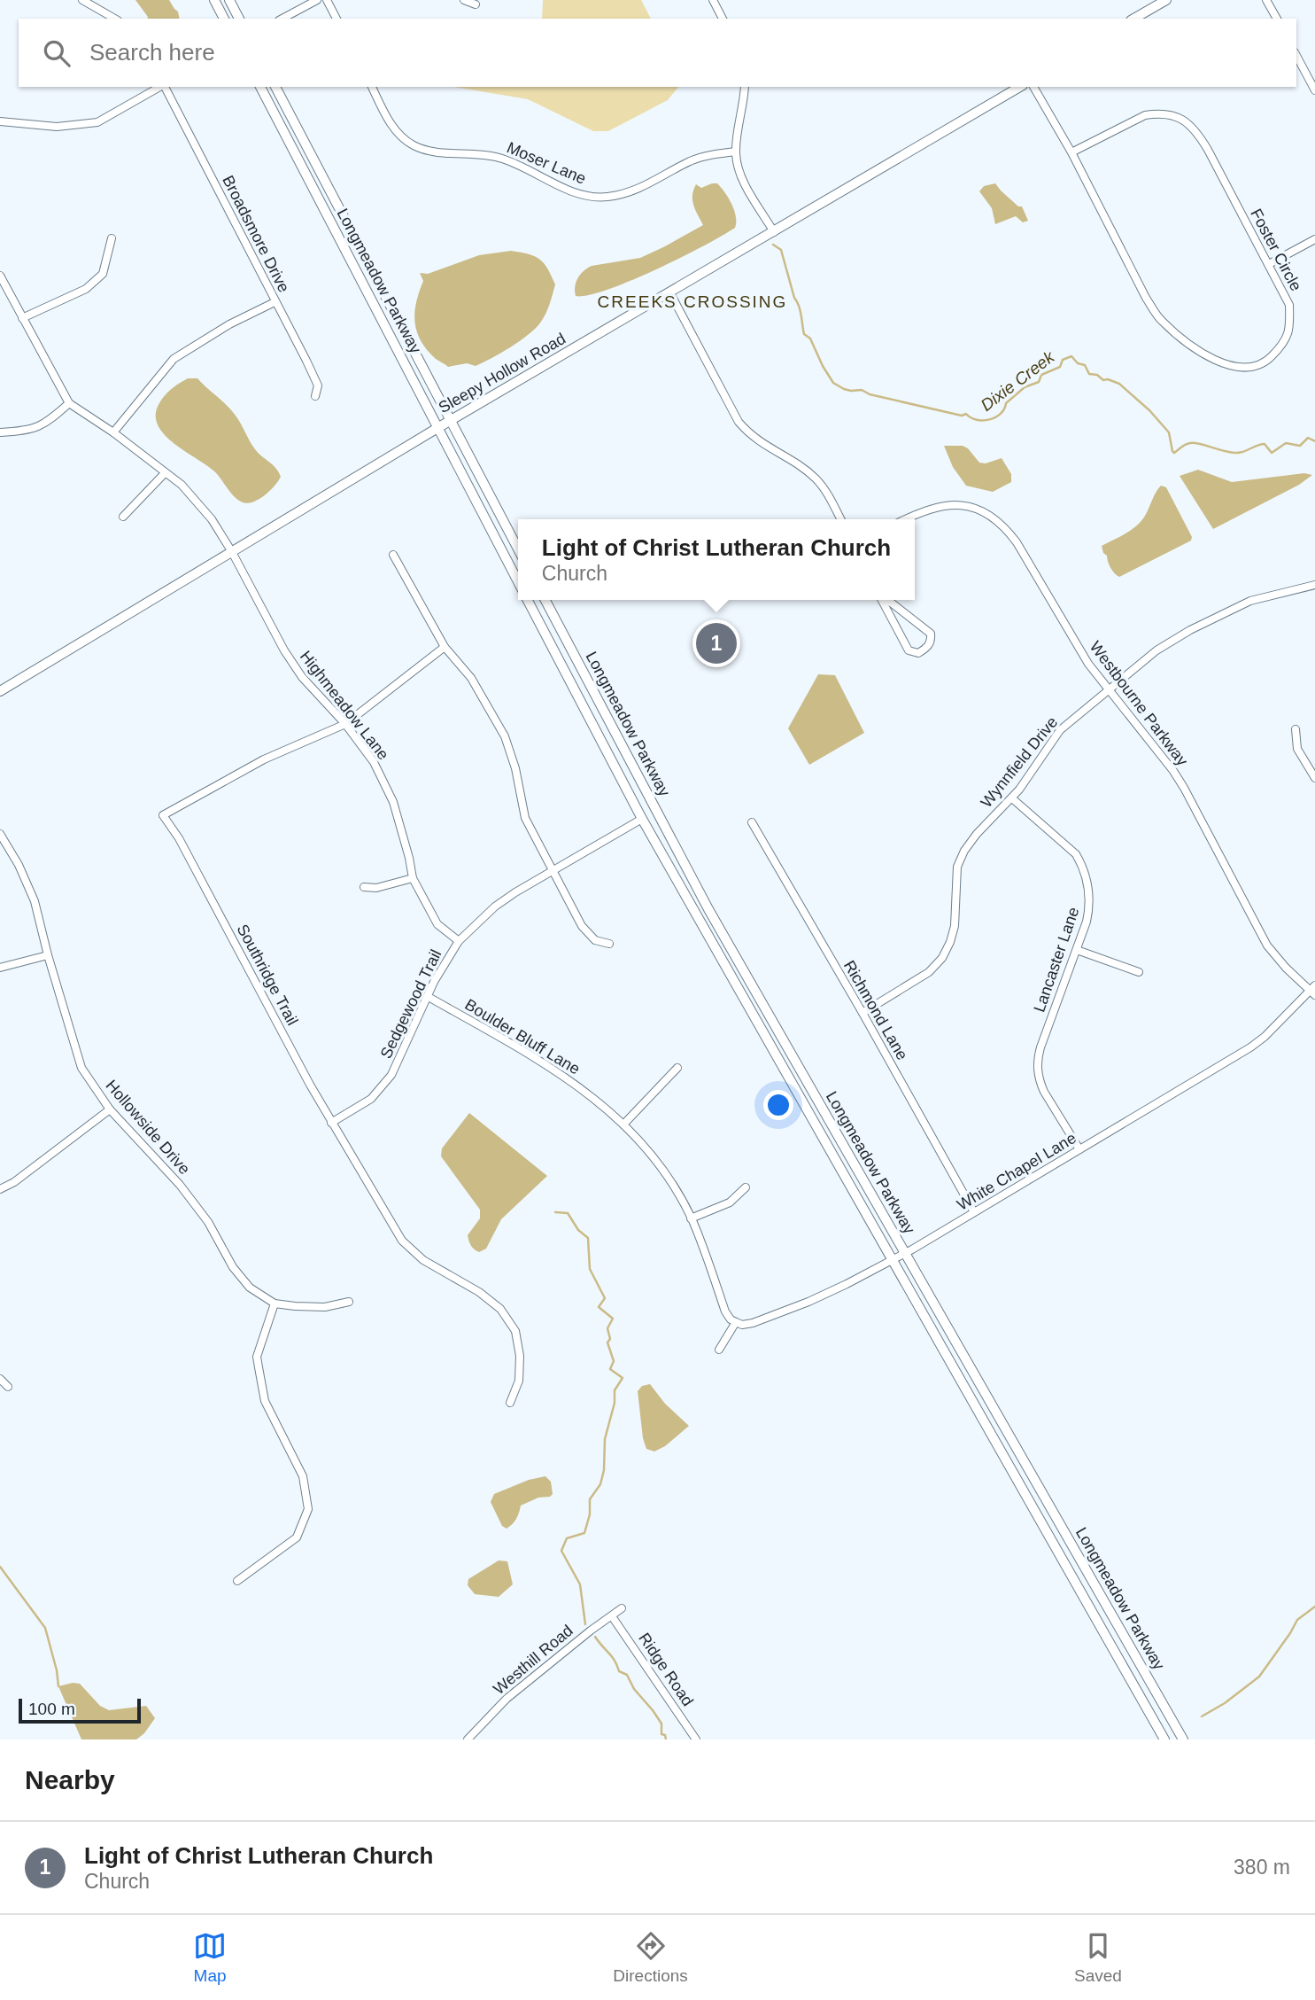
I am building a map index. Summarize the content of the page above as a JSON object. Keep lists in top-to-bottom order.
{
  "streets": {
    "street": [
      "Moser Lane",
      "Broadsmore Drive",
      "Foster Circle",
      "Longmeadow Parkway",
      "Sleepy Hollow Road",
      "Westbourne Parkway",
      "Highmeadow Lane",
      "Wynnfield Drive",
      "Lancaster Lane",
      "Southridge Trail",
      "Sedgewood Trail",
      "Richmond Lane",
      "Boulder Bluff Lane",
      "Hollowside Drive",
      "White Chapel Lane",
      "Westhill Road",
      "Ridge Road"
    ]
  },
  "crossings": [
    ["Longmeadow Parkway", "Sleepy Hollow Road"],
    ["Longmeadow Parkway", "Sedgewood Trail"],
    ["Longmeadow Parkway", "White Chapel Lane"],
    ["Sleepy Hollow Road", "Highmeadow Lane"],
    ["Westbourne Parkway", "Wynnfield Drive"],
    ["Westbourne Parkway", "White Chapel Lane"],
    ["Highmeadow Lane", "Southridge Trail"],
    ["Highmeadow Lane", "Sedgewood Trail"],
    ["Wynnfield Drive", "Lancaster Lane"],
    ["Wynnfield Drive", "Richmond Lane"],
    ["Lancaster Lane", "White Chapel Lane"],
    ["Southridge Trail", "Sedgewood Trail"],
    ["Sedgewood Trail", "Boulder Bluff Lane"],
    ["Richmond Lane", "White Chapel Lane"],
    ["Boulder Bluff Lane", "White Chapel Lane"],
    ["Westhill Road", "Ridge Road"]
  ],
  "districts": ["CREEKS CROSSING"],
  "water": ["Dixie Creek"],
  "scale_bar": "100 m",
  "page": {
    "search": "Search here",
    "popup": ["Light of Christ Lutheran Church", "Church"],
    "pins": "1",
    "scale": "100 m",
    "heading": "Nearby",
    "list": [
      {
        "mark": "1",
        "name": "Light of Christ Lutheran Church",
        "note": "Church",
        "value": "380 m"
      }
    ],
    "nav": ["Map", "Directions", "Saved"]
  }
}
